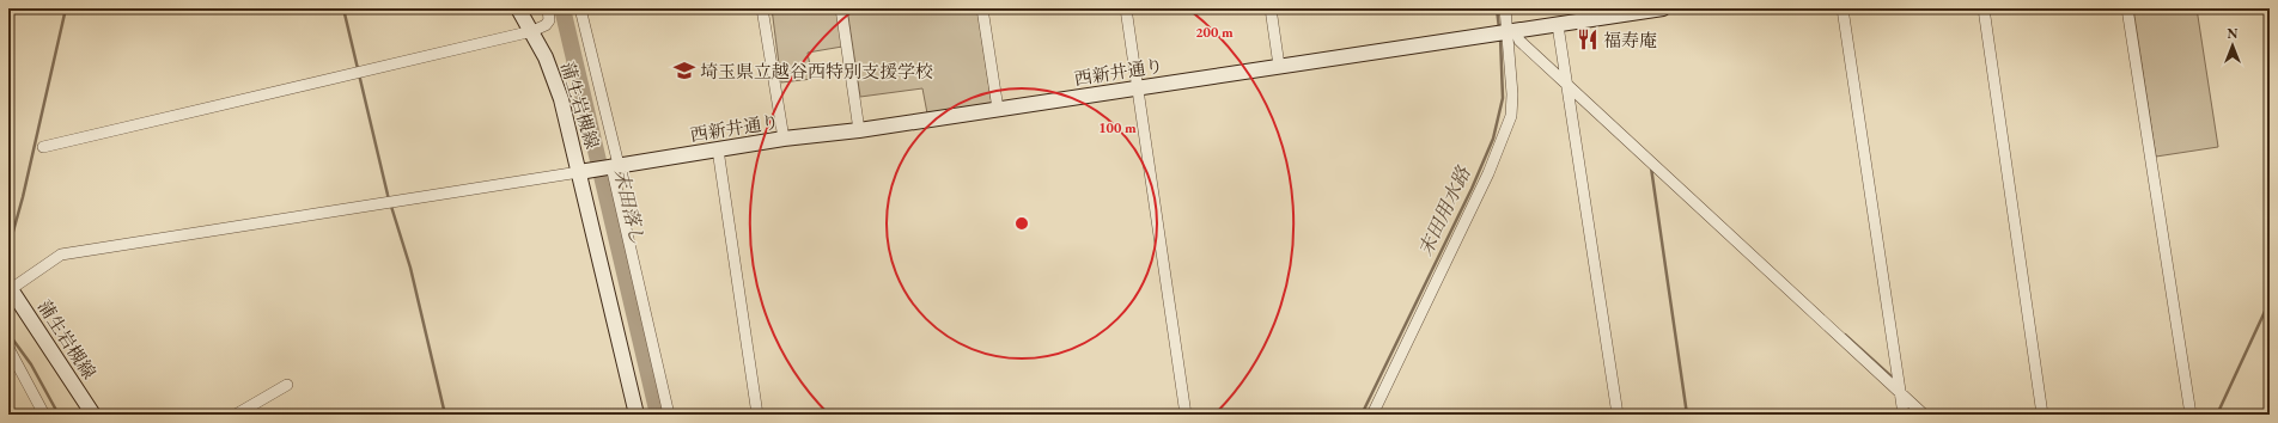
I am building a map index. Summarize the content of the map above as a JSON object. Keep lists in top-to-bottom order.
{
  "streets": {
    "street": ["西新井通り", "蒲生岩槻線"]
  },
  "crossings": [
    ["西新井通り", "蒲生岩槻線"]
  ],
  "water": ["末田落し", "末田用水路"],
  "places": {
    "restaurant": ["福寿庵"],
    "school or university": ["埼玉県立越谷西特別支援学校"]
  },
  "north": "top",
  "rings": ["200 m", "100 m"]
}
